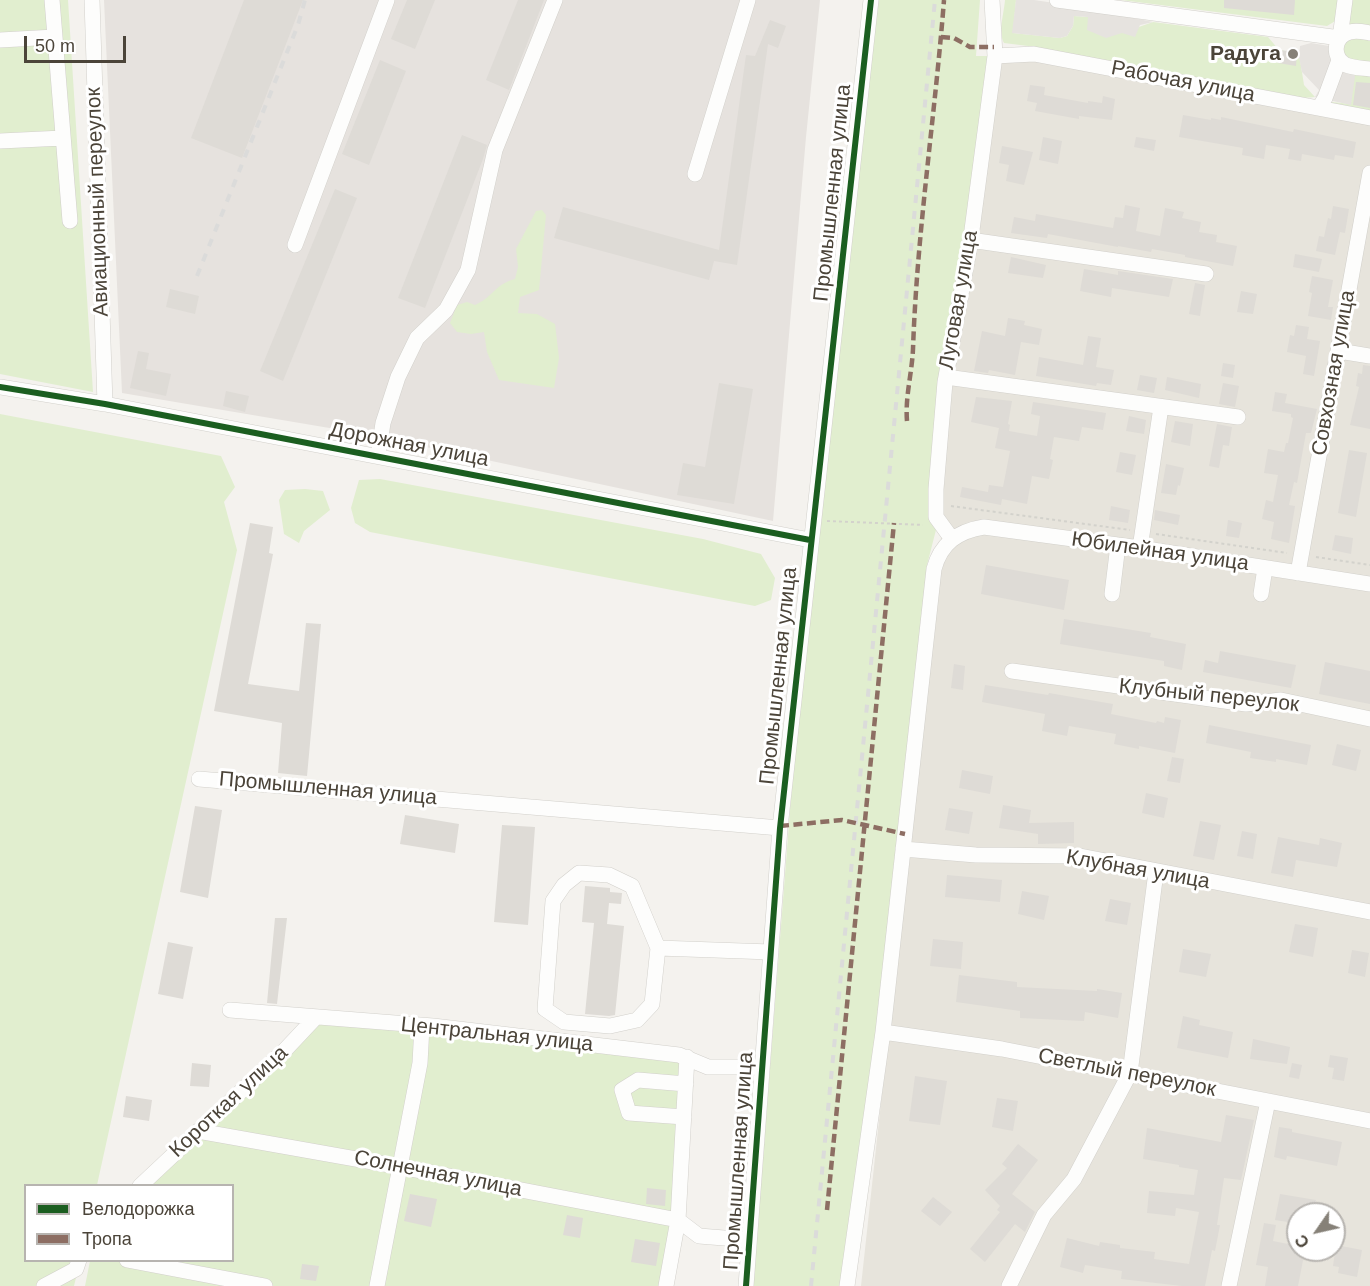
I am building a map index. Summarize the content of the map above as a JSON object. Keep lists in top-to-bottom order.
{
  "streets": {
    "street": [
      "Рабочая улица",
      "Промышленная улица",
      "Авиационный переулок",
      "Луговая улица",
      "Совхозная улица",
      "Дорожная улица",
      "Юбилейная улица",
      "Клубный переулок",
      "Клубная улица",
      "Центральная улица",
      "Светлый переулок",
      "Короткая улица",
      "Солнечная улица"
    ]
  },
  "crossings": [
    ["Рабочая улица", "Луговая улица"],
    ["Промышленная улица", "Дорожная улица"],
    ["Промышленная улица", "Центральная улица"],
    ["Авиационный переулок", "Дорожная улица"],
    ["Луговая улица", "Юбилейная улица"],
    ["Совхозная улица", "Юбилейная улица"],
    ["Центральная улица", "Короткая улица"],
    ["Короткая улица", "Солнечная улица"]
  ],
  "places": ["Радуга"],
  "legend": ["Велодорожка", "Тропа"],
  "scale_bar": "50 m",
  "north": "bottom left"
}
